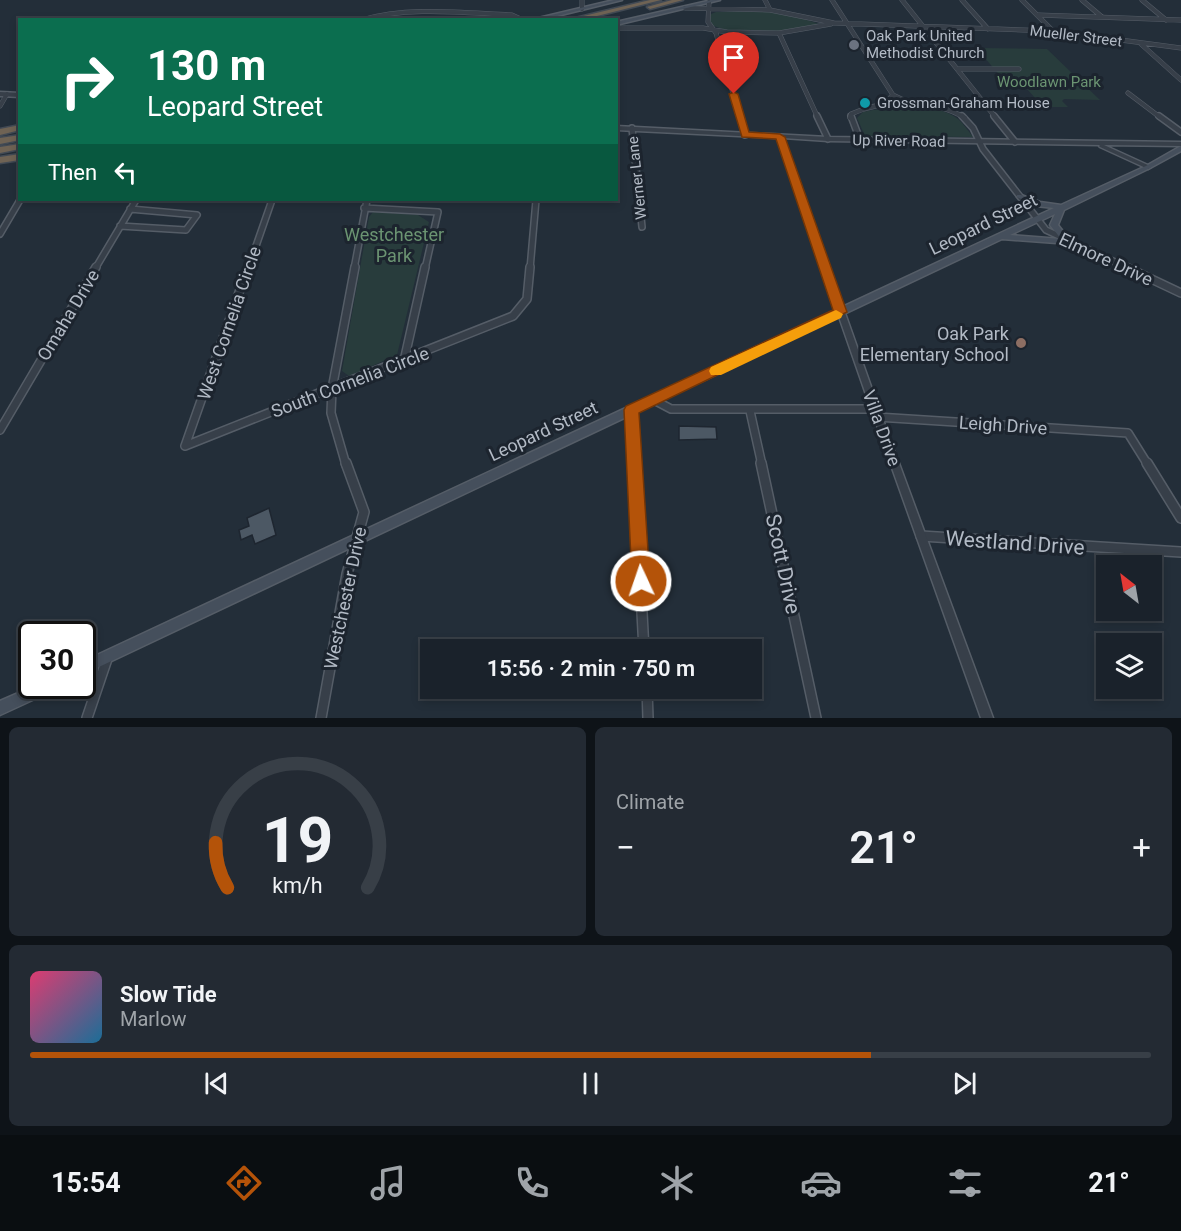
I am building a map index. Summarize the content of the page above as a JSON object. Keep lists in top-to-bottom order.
{
  "streets": {
    "main road": ["Leopard Street"],
    "street": [
      "Mueller Street",
      "Up River Road",
      "Werner Lane",
      "Elmore Drive",
      "Omaha Drive",
      "West Cornelia Circle",
      "South Cornelia Circle",
      "Leigh Drive",
      "Villa Drive",
      "Westland Drive",
      "Scott Drive",
      "Westchester Drive"
    ]
  },
  "crossings": [
    ["Up River Road", "Werner Lane"],
    ["Up River Road", "Leopard Street"],
    ["Up River Road", "Elmore Drive"],
    ["Up River Road", "Villa Drive"],
    ["Leopard Street", "Elmore Drive"],
    ["Leopard Street", "Leigh Drive"],
    ["Leopard Street", "Villa Drive"],
    ["Leopard Street", "Westchester Drive"],
    ["West Cornelia Circle", "South Cornelia Circle"],
    ["South Cornelia Circle", "Westchester Drive"],
    ["Leigh Drive", "Villa Drive"],
    ["Leigh Drive", "Scott Drive"],
    ["Villa Drive", "Westland Drive"]
  ],
  "parks": ["Woodlawn Park", "Westchester Park"],
  "places": ["Oak Park United Methodist Church", "Grossman-Graham House", "Oak Park Elementary School"],
  "north": "top left",
  "page": {
    "turn": ["130 m", "Leopard Street"],
    "then": "Then",
    "limit": "30",
    "trip": "15:56 · 2 min · 750 m",
    "tile": "Climate",
    "heat": ["−", "21°", "+"],
    "song": ["Slow Tide", "Marlow"],
    "tabs": ["15:54", "21°"],
    "gauge": ["19", "km/h"]
  }
}
